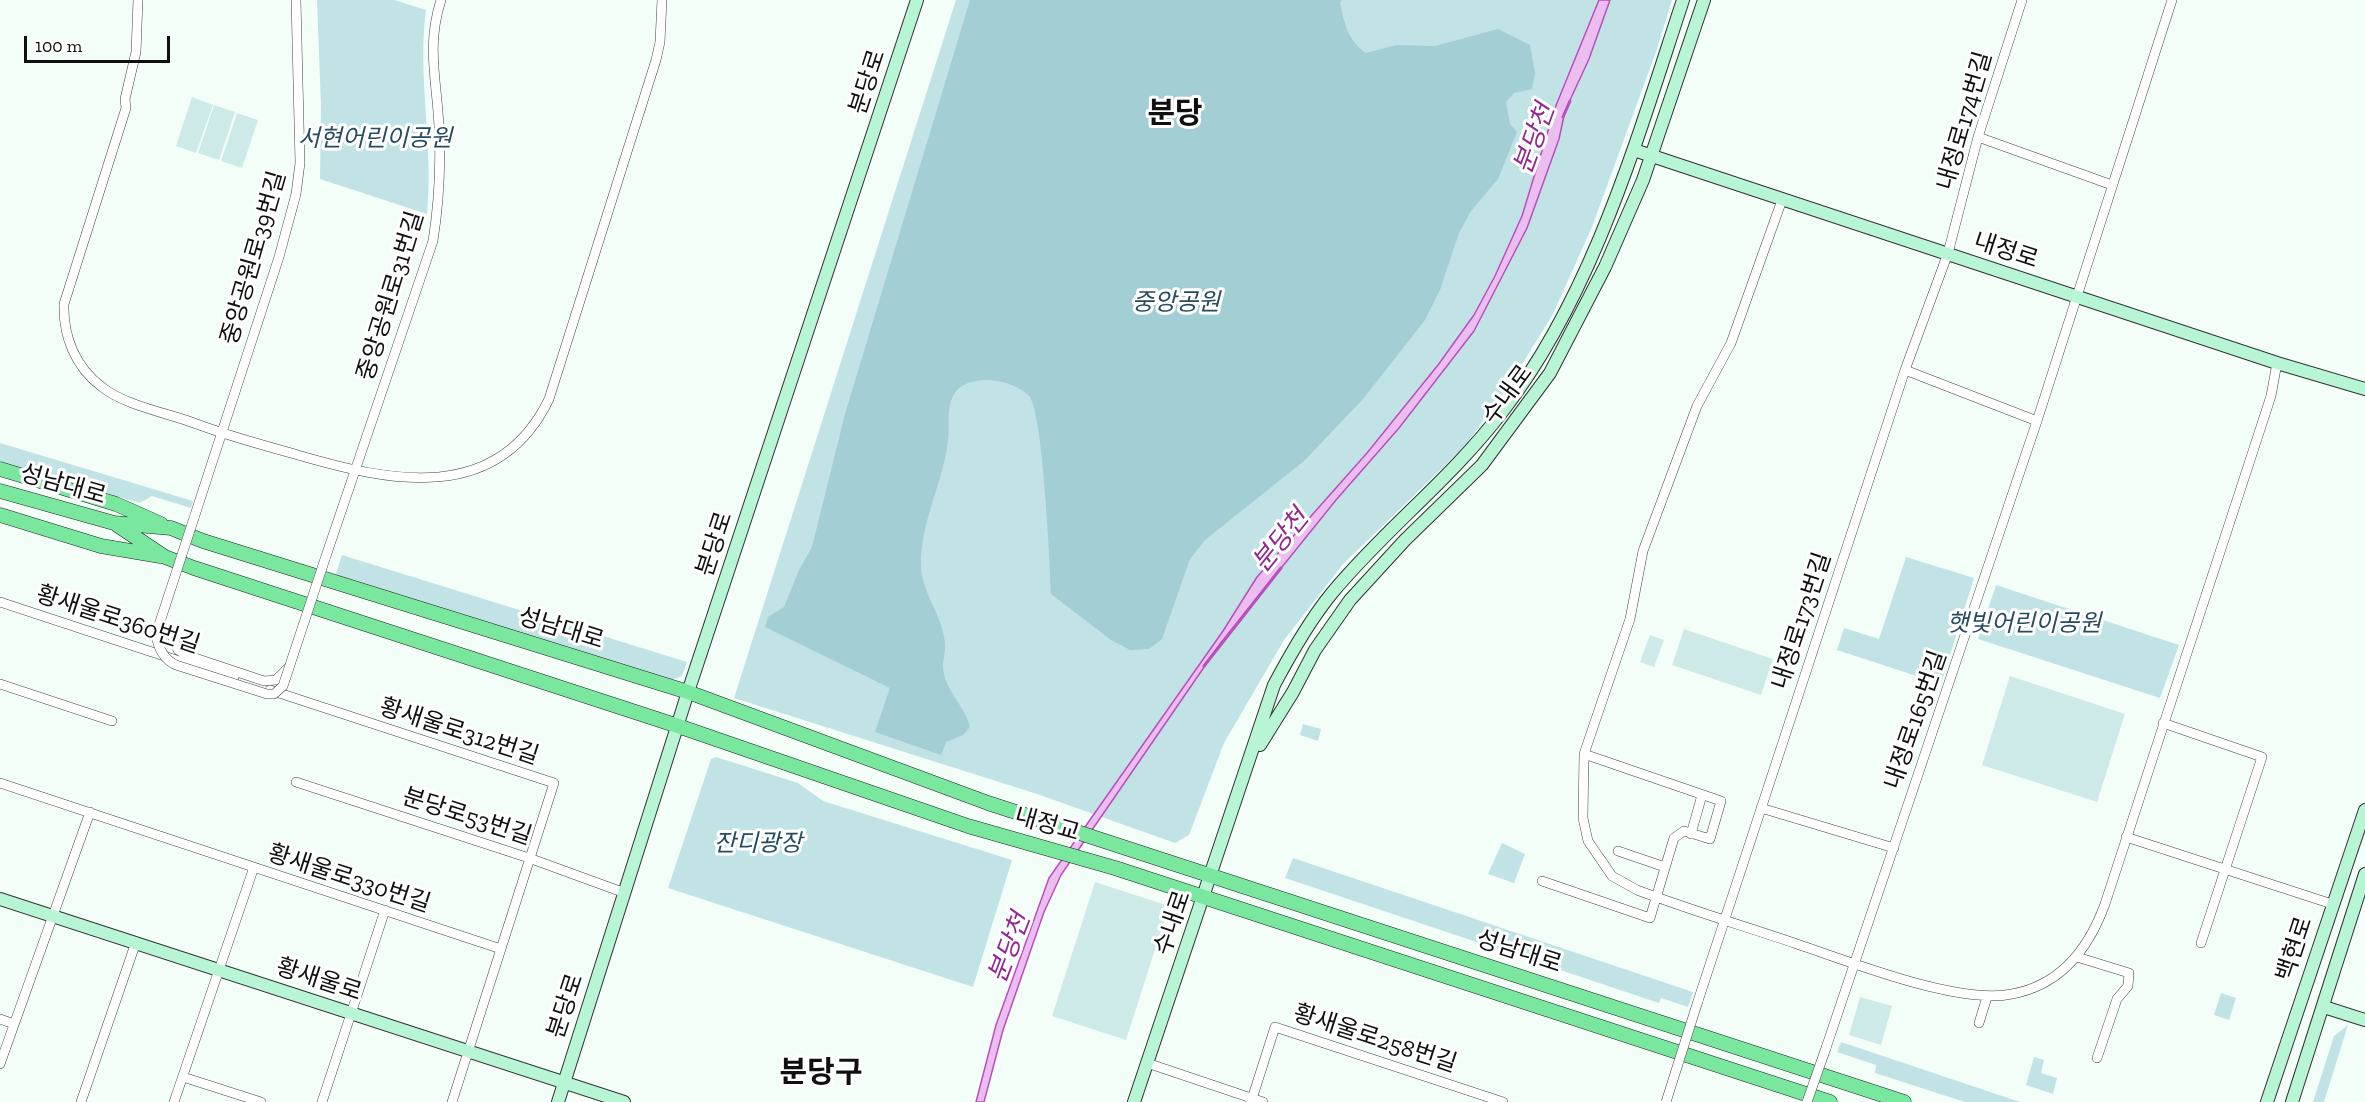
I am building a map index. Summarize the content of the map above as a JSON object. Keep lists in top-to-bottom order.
{
  "streets": {
    "main road": [
      "분당로",
      "내정로",
      "수내로",
      "성남대로",
      "내정교",
      "백현로",
      "황새울로"
    ],
    "street": [
      "내정로174번길",
      "중앙공원로39번길",
      "중앙공원로31번길",
      "황새울로360번길",
      "내정로173번길",
      "내정로165번길",
      "황새울로312번길",
      "분당로53번길",
      "황새울로330번길",
      "황새울로258번길"
    ]
  },
  "crossings": [
    ["분당로", "성남대로"],
    ["분당로", "분당로53번길"],
    ["분당로", "황새울로"],
    ["내정로174번길", "내정로"],
    ["내정로174번길", "내정로173번길"],
    ["내정로", "수내로"],
    ["내정로", "내정로173번길"],
    ["내정로", "내정로165번길"],
    ["중앙공원로39번길", "중앙공원로31번길"],
    ["수내로", "성남대로"],
    ["성남대로", "내정교"],
    ["황새울로360번길", "황새울로312번길"],
    ["황새울로312번길", "분당로53번길"],
    ["황새울로312번길", "황새울로330번길"],
    ["황새울로312번길", "황새울로"],
    ["황새울로330번길", "황새울로"]
  ],
  "districts": ["분당", "분당구"],
  "water": ["분당천"],
  "parks": [
    "서현어린이공원",
    "중앙공원",
    "햇빛어린이공원",
    "잔디광장"
  ],
  "scale_bar": "100 m"
}
